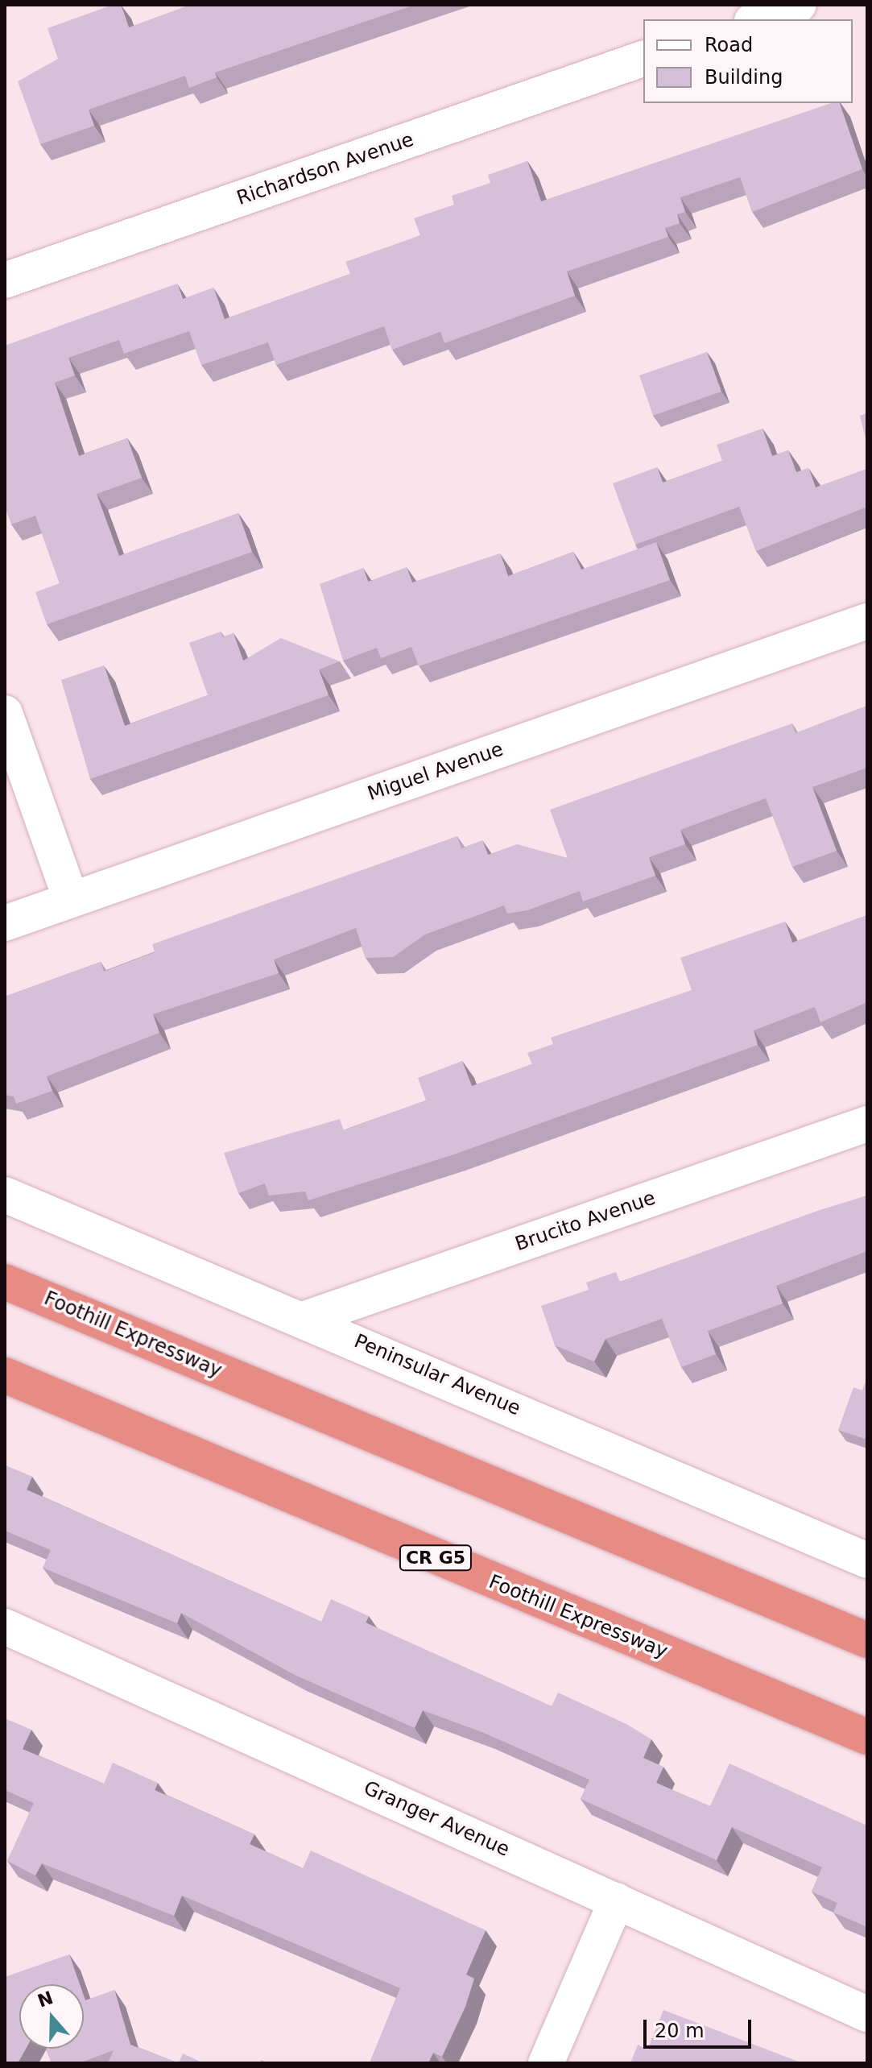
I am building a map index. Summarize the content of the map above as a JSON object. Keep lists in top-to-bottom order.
{
  "streets": {
    "highway": ["Foothill Expressway", "CR G5"],
    "street": [
      "Richardson Avenue",
      "Miguel Avenue",
      "Brucito Avenue",
      "Peninsular Avenue",
      "Granger Avenue"
    ]
  },
  "crossings": [
    ["Brucito Avenue", "Peninsular Avenue"]
  ],
  "legend": ["Road", "Building"],
  "scale_bar": "20 m",
  "north": "top"
}
